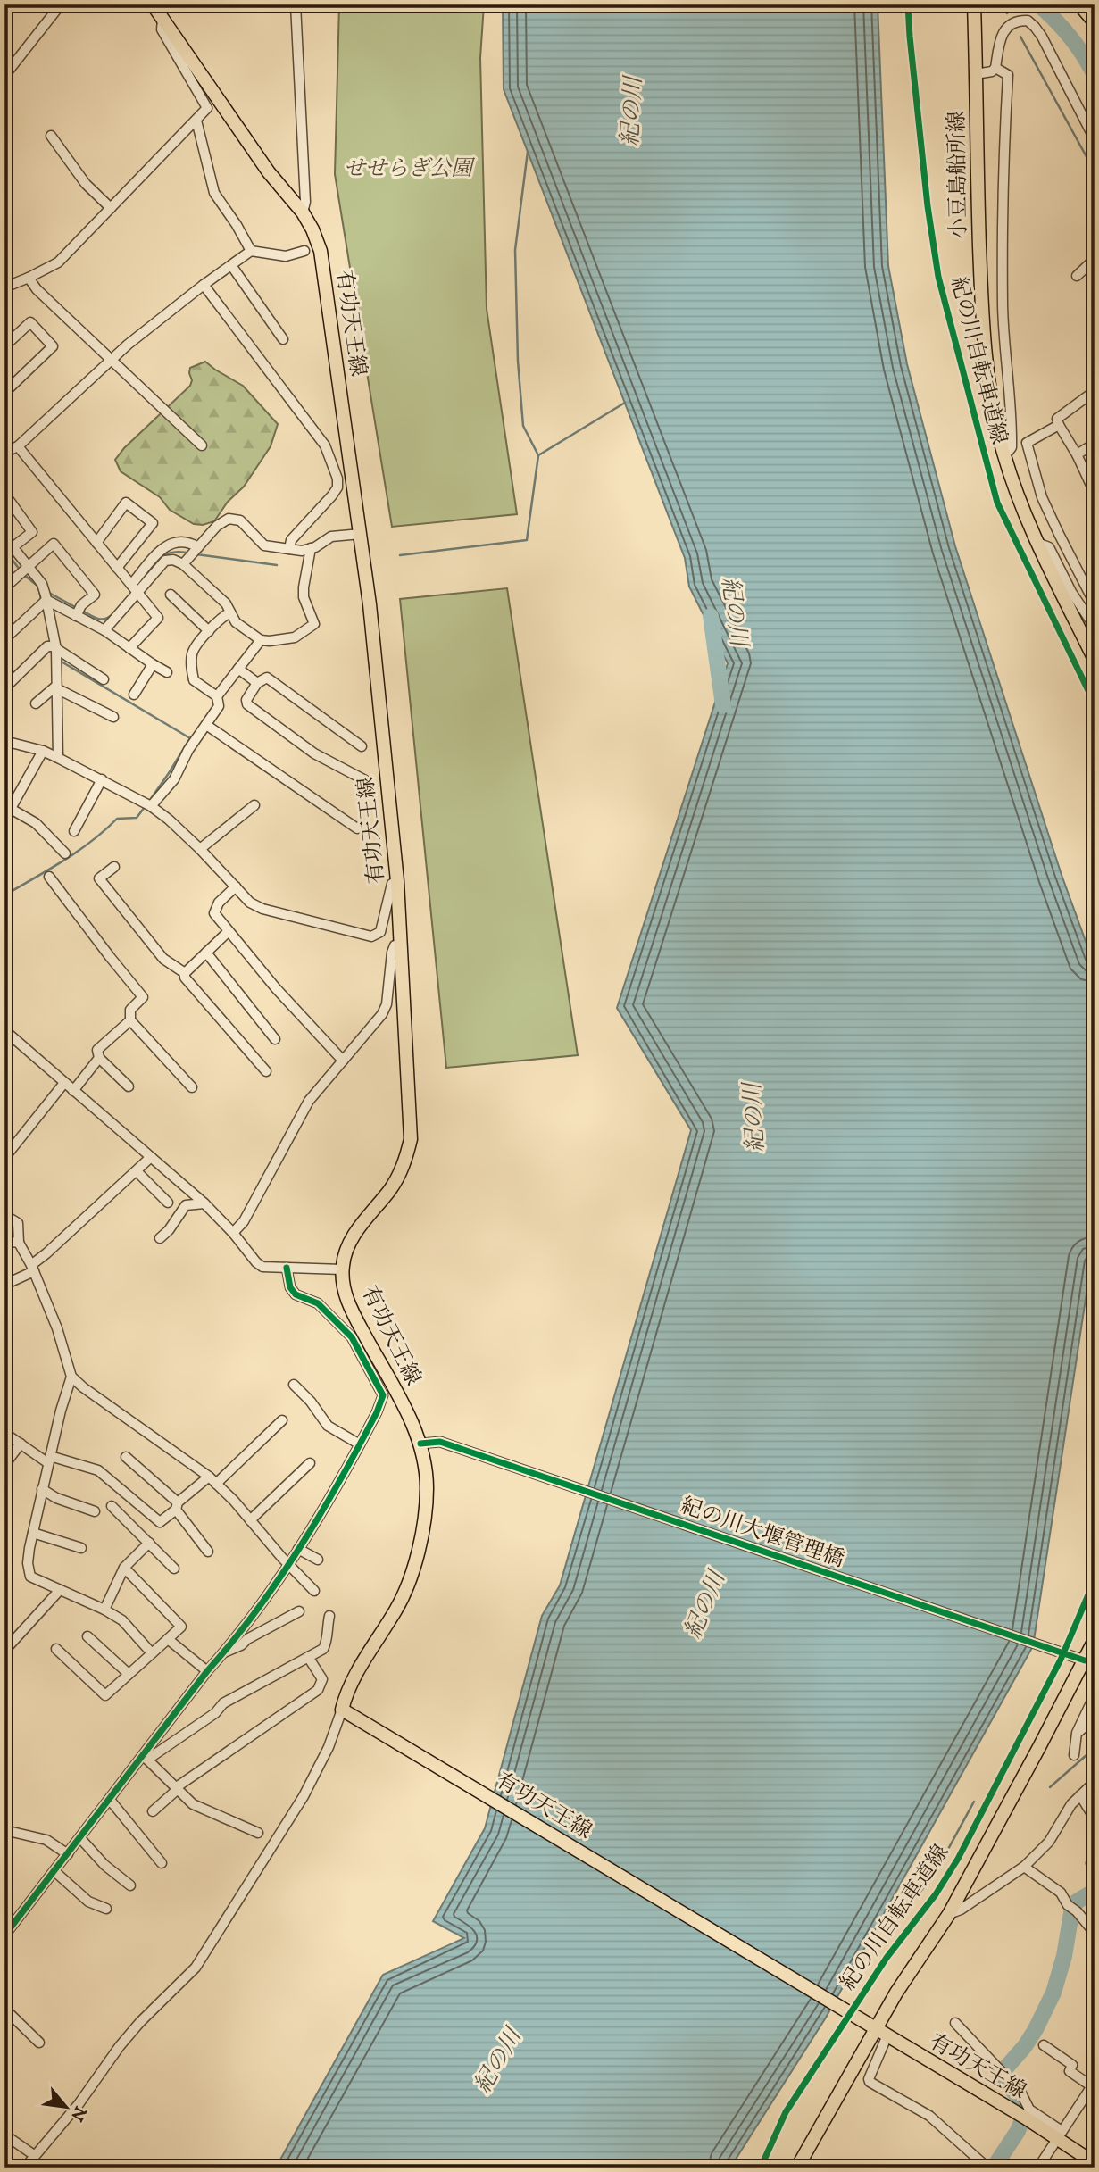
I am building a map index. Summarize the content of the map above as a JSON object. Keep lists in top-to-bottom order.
{
  "streets": {
    "main road": ["小豆島船所線", "有功天王線"],
    "street": ["紀の川大堰管理橋"],
    "cycle path": ["紀の川自転車道線"]
  },
  "crossings": [
    ["有功天王線", "紀の川大堰管理橋"]
  ],
  "water": ["紀の川"],
  "parks": ["せせらぎ公園"],
  "north": "bottom right"
}
